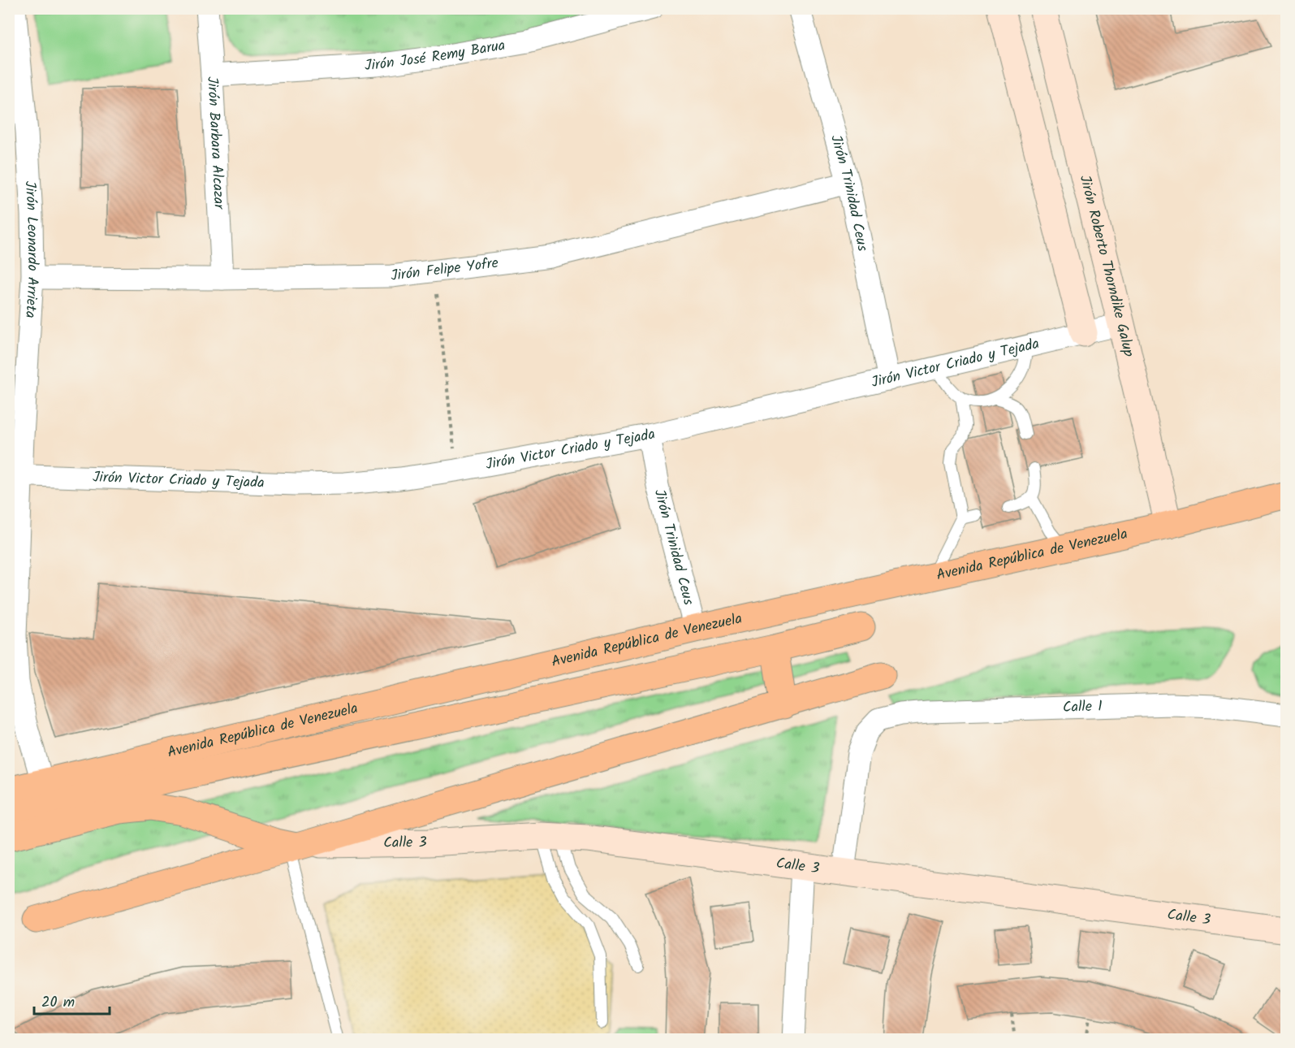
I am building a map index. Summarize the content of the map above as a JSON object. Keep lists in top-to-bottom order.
{
  "streets": {
    "main road": ["Jirón Roberto Thorndike Galup", "Avenida República de Venezuela", "Calle 3"],
    "street": [
      "Jirón José Remy Barua",
      "Jirón Barbara Alcazar",
      "Jirón Trinidad Ceus",
      "Jirón Leonardo Arrieta",
      "Jirón Felipe Yofre",
      "Jirón Victor Criado y Tejada",
      "Calle 1"
    ]
  },
  "crossings": [
    ["Jirón José Remy Barua", "Jirón Barbara Alcazar"],
    ["Jirón Barbara Alcazar", "Jirón Felipe Yofre"],
    ["Jirón Trinidad Ceus", "Jirón Felipe Yofre"],
    ["Jirón Trinidad Ceus", "Jirón Victor Criado y Tejada"],
    ["Jirón Trinidad Ceus", "Avenida República de Venezuela"],
    ["Jirón Leonardo Arrieta", "Jirón Felipe Yofre"],
    ["Jirón Leonardo Arrieta", "Jirón Victor Criado y Tejada"],
    ["Jirón Leonardo Arrieta", "Avenida República de Venezuela"],
    ["Jirón Roberto Thorndike Galup", "Jirón Victor Criado y Tejada"],
    ["Jirón Roberto Thorndike Galup", "Avenida República de Venezuela"],
    ["Calle 1", "Calle 3"]
  ],
  "scale_bar": "20 m"
}
